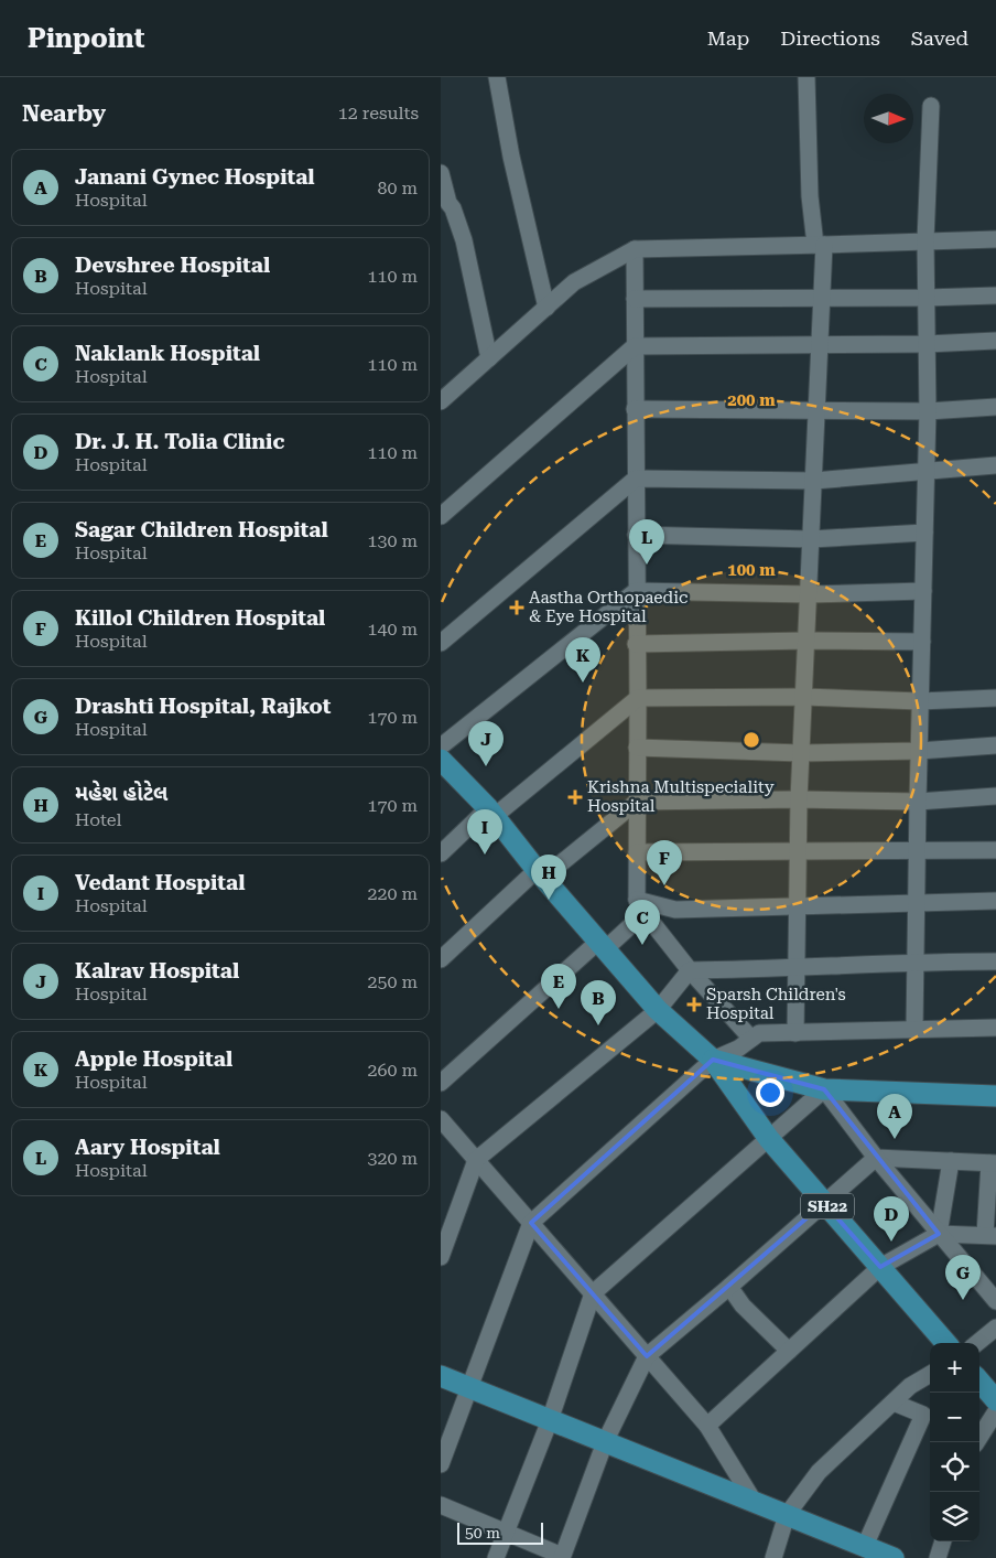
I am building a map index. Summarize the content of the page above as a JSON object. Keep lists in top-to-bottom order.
{
  "streets": {
    "main road": ["SH22"]
  },
  "places": {
    "health": ["Aastha Orthopaedic & Eye Hospital", "Krishna Multispeciality Hospital", "Sparsh Children's Hospital"]
  },
  "scale_bar": "50 m",
  "north": "right",
  "page": {
    "header": "Pinpoint",
    "nav": ["Map", "Directions", "Saved"],
    "heading": ["Nearby", "12 results"],
    "list": [
      {
        "mark": "A",
        "name": "Janani Gynec Hospital",
        "note": "Hospital",
        "value": "80 m"
      },
      {
        "mark": "B",
        "name": "Devshree Hospital",
        "note": "Hospital",
        "value": "110 m"
      },
      {
        "mark": "C",
        "name": "Naklank Hospital",
        "note": "Hospital",
        "value": "110 m"
      },
      {
        "mark": "D",
        "name": "Dr. J. H. Tolia Clinic",
        "note": "Hospital",
        "value": "110 m"
      },
      {
        "mark": "E",
        "name": "Sagar Children Hospital",
        "note": "Hospital",
        "value": "130 m"
      },
      {
        "mark": "F",
        "name": "Killol Children Hospital",
        "note": "Hospital",
        "value": "140 m"
      },
      {
        "mark": "G",
        "name": "Drashti Hospital, Rajkot",
        "note": "Hospital",
        "value": "170 m"
      },
      {
        "mark": "H",
        "name": "મહેશ હોટેલ",
        "note": "Hotel",
        "value": "170 m"
      },
      {
        "mark": "I",
        "name": "Vedant Hospital",
        "note": "Hospital",
        "value": "220 m"
      },
      {
        "mark": "J",
        "name": "Kalrav Hospital",
        "note": "Hospital",
        "value": "250 m"
      },
      {
        "mark": "K",
        "name": "Apple Hospital",
        "note": "Hospital",
        "value": "260 m"
      },
      {
        "mark": "L",
        "name": "Aary Hospital",
        "note": "Hospital",
        "value": "320 m"
      }
    ],
    "pins": [
      "L",
      "K",
      "J",
      "I",
      "F",
      "H",
      "C",
      "E",
      "B",
      "A",
      "D",
      "G"
    ],
    "map_buttons": ["+", "−"],
    "scale": "50 m"
  },
  "rings": ["200 m", "100 m"]
}
